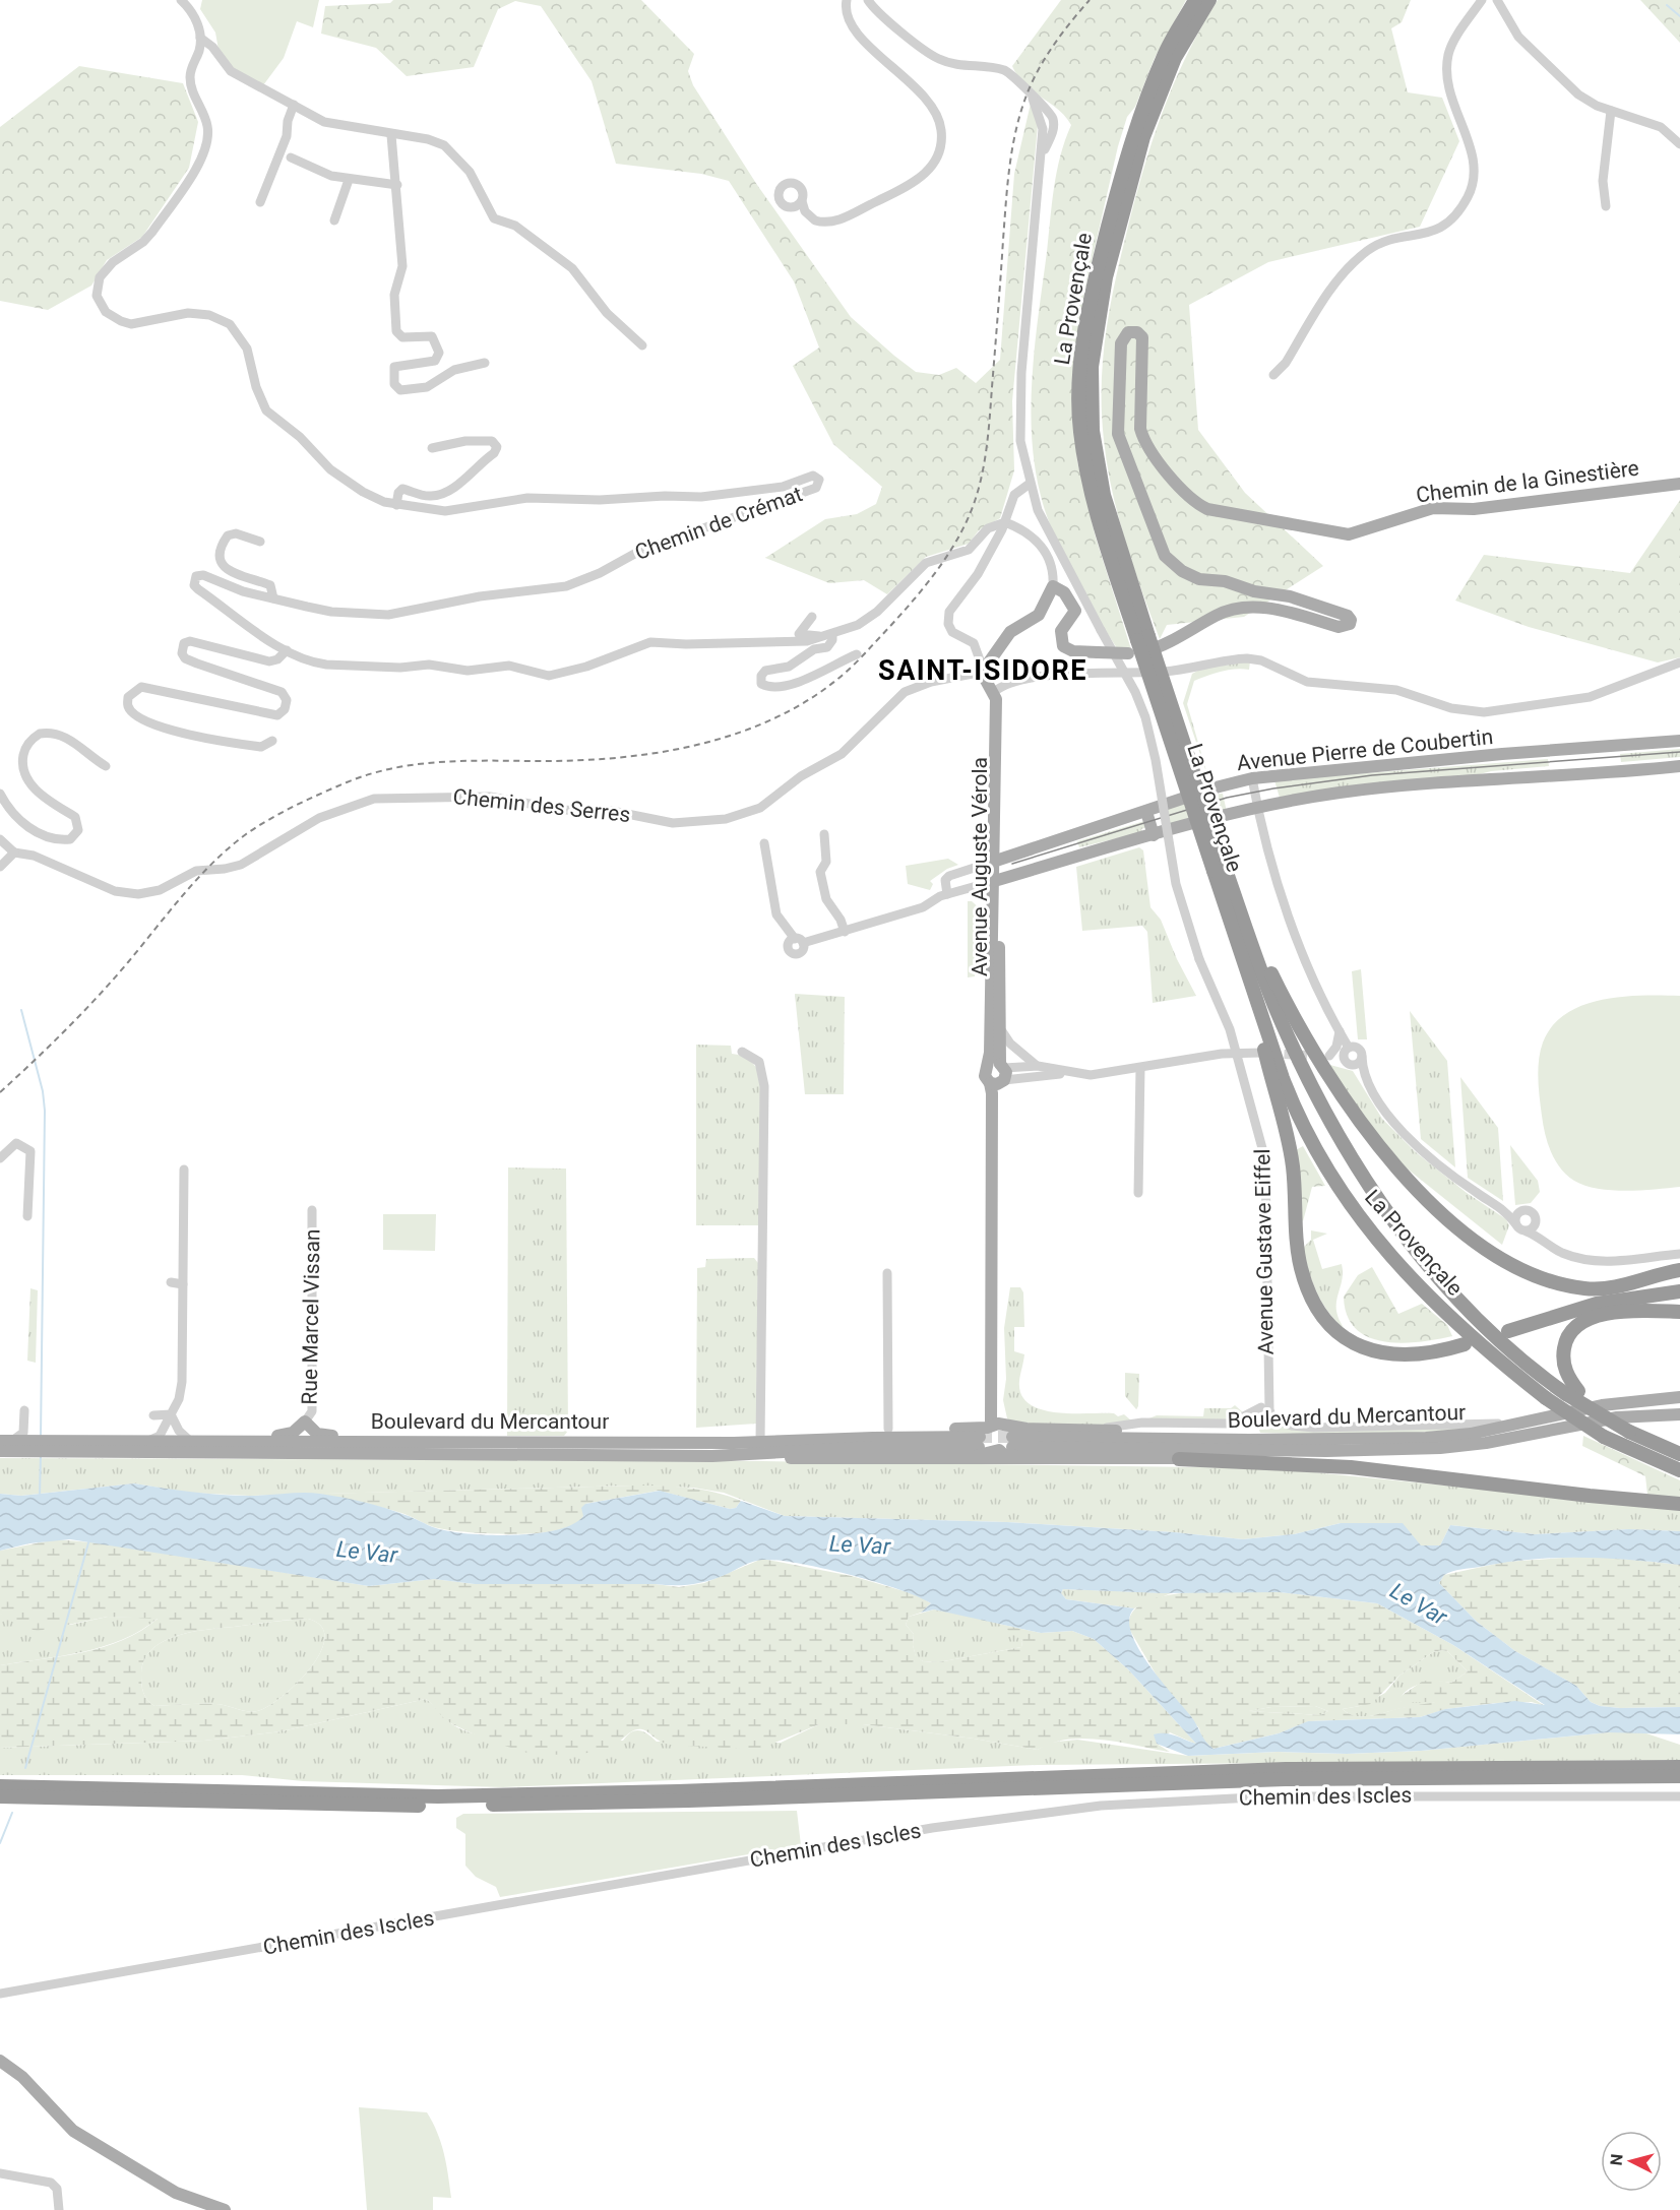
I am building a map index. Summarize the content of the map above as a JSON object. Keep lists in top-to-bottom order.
{
  "streets": {
    "highway": ["La Provençale"],
    "main road": [
      "Chemin de la Ginestière",
      "Avenue Pierre de Coubertin",
      "Avenue Auguste Vérola",
      "Boulevard du Mercantour"
    ],
    "street": [
      "Chemin de Crémat",
      "Chemin des Serres",
      "Avenue Gustave Eiffel",
      "Rue Marcel Vissan",
      "Chemin des Iscles"
    ]
  },
  "crossings": [
    ["Avenue Pierre de Coubertin", "Avenue Auguste Vérola"],
    ["Avenue Auguste Vérola", "Boulevard du Mercantour"]
  ],
  "districts": ["SAINT-ISIDORE"],
  "water": ["Le Var"],
  "north": "left"
}
